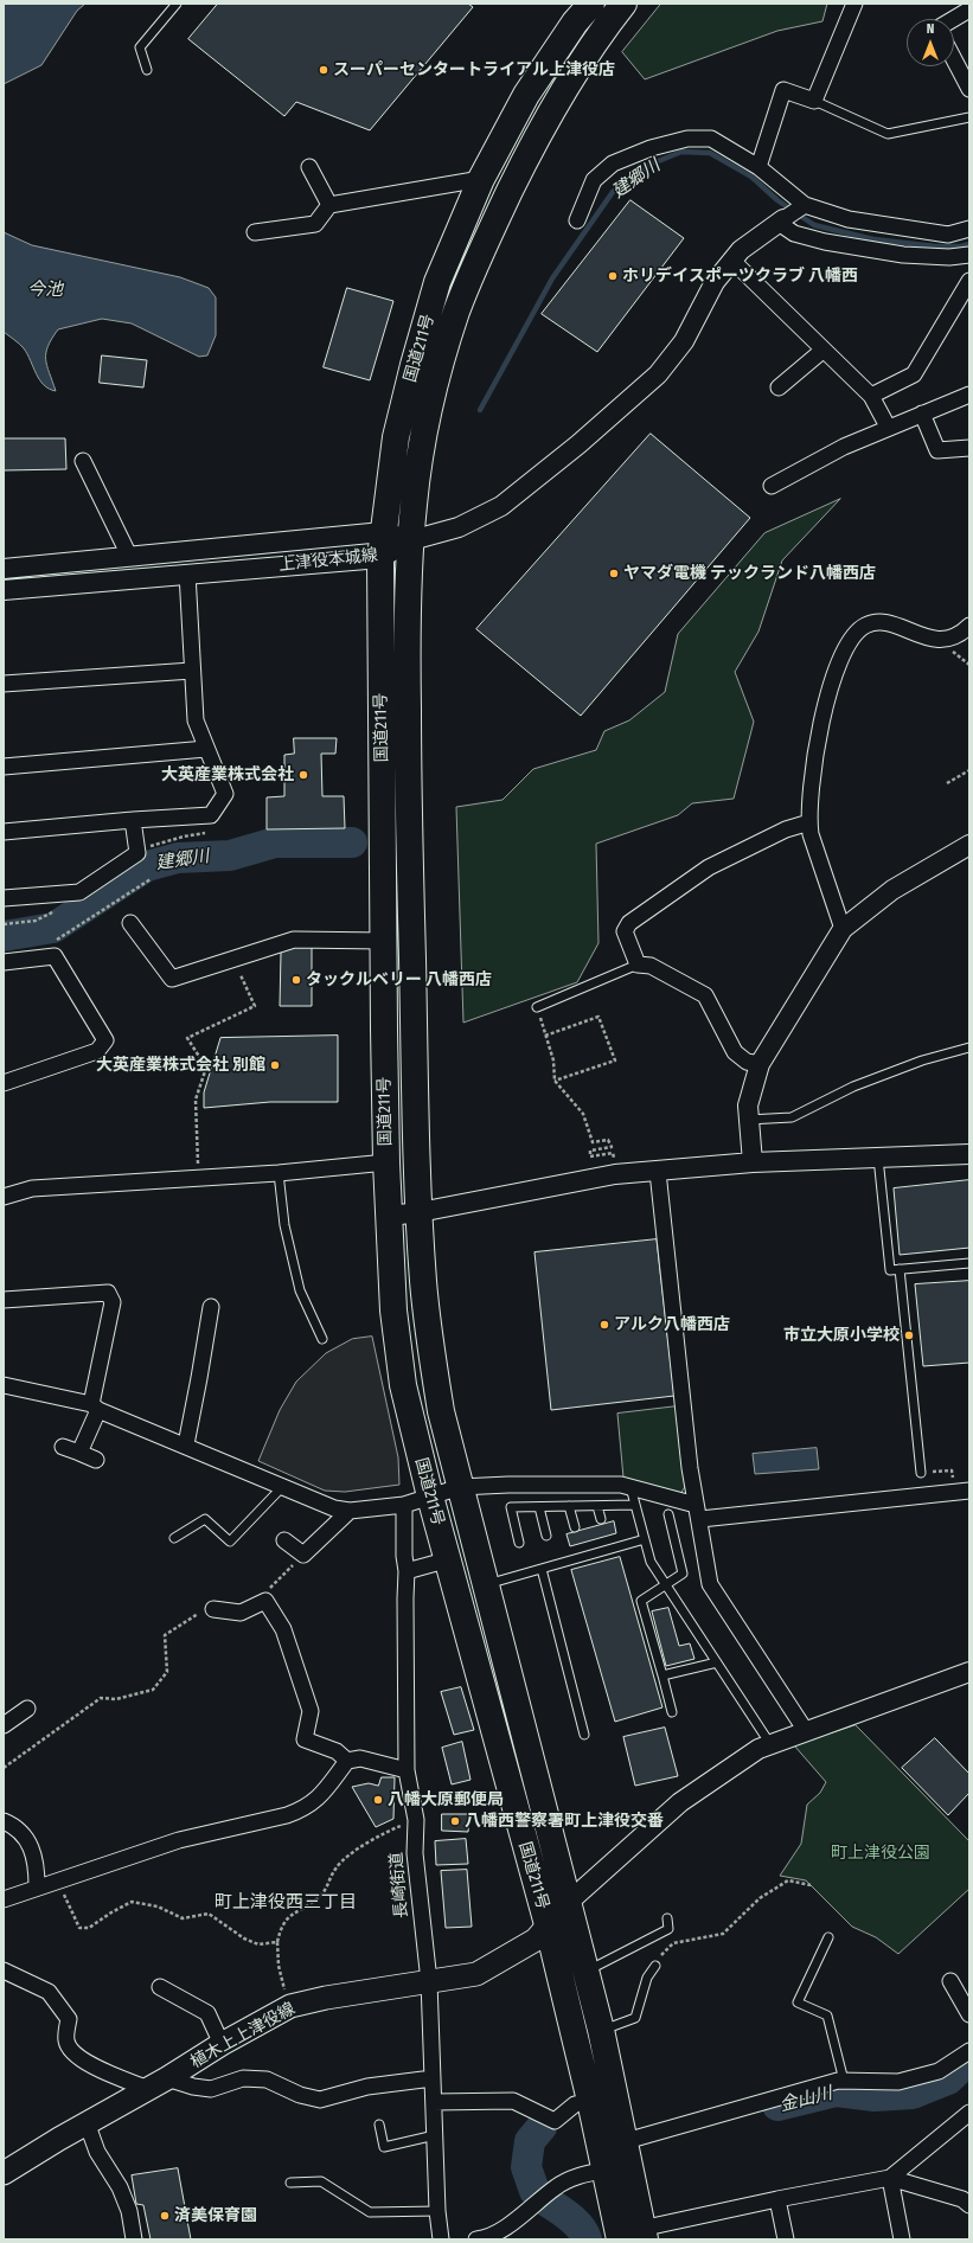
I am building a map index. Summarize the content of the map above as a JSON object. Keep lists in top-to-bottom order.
{
  "streets": {
    "highway": ["国道211号"],
    "main road": ["植木上上津役線"],
    "street": ["上津役本城線", "長崎街道"]
  },
  "crossings": [
    ["国道211号", "上津役本城線"],
    ["国道211号", "植木上上津役線"],
    ["長崎街道", "植木上上津役線"]
  ],
  "districts": ["町上津役西三丁目"],
  "water": ["建郷川", "今池", "金山川"],
  "parks": ["町上津役公園"],
  "places": [
    "スーパーセンタートライアル上津役店",
    "ホリデイスポーツクラブ 八幡西",
    "ヤマダ電機 テックランド八幡西店",
    "大英産業株式会社",
    "タックルベリー 八幡西店",
    "大英産業株式会社 別館",
    "アルク八幡西店",
    "市立大原小学校",
    "八幡大原郵便局",
    "八幡西警察署町上津役交番",
    "済美保育園"
  ],
  "north": "top"
}
